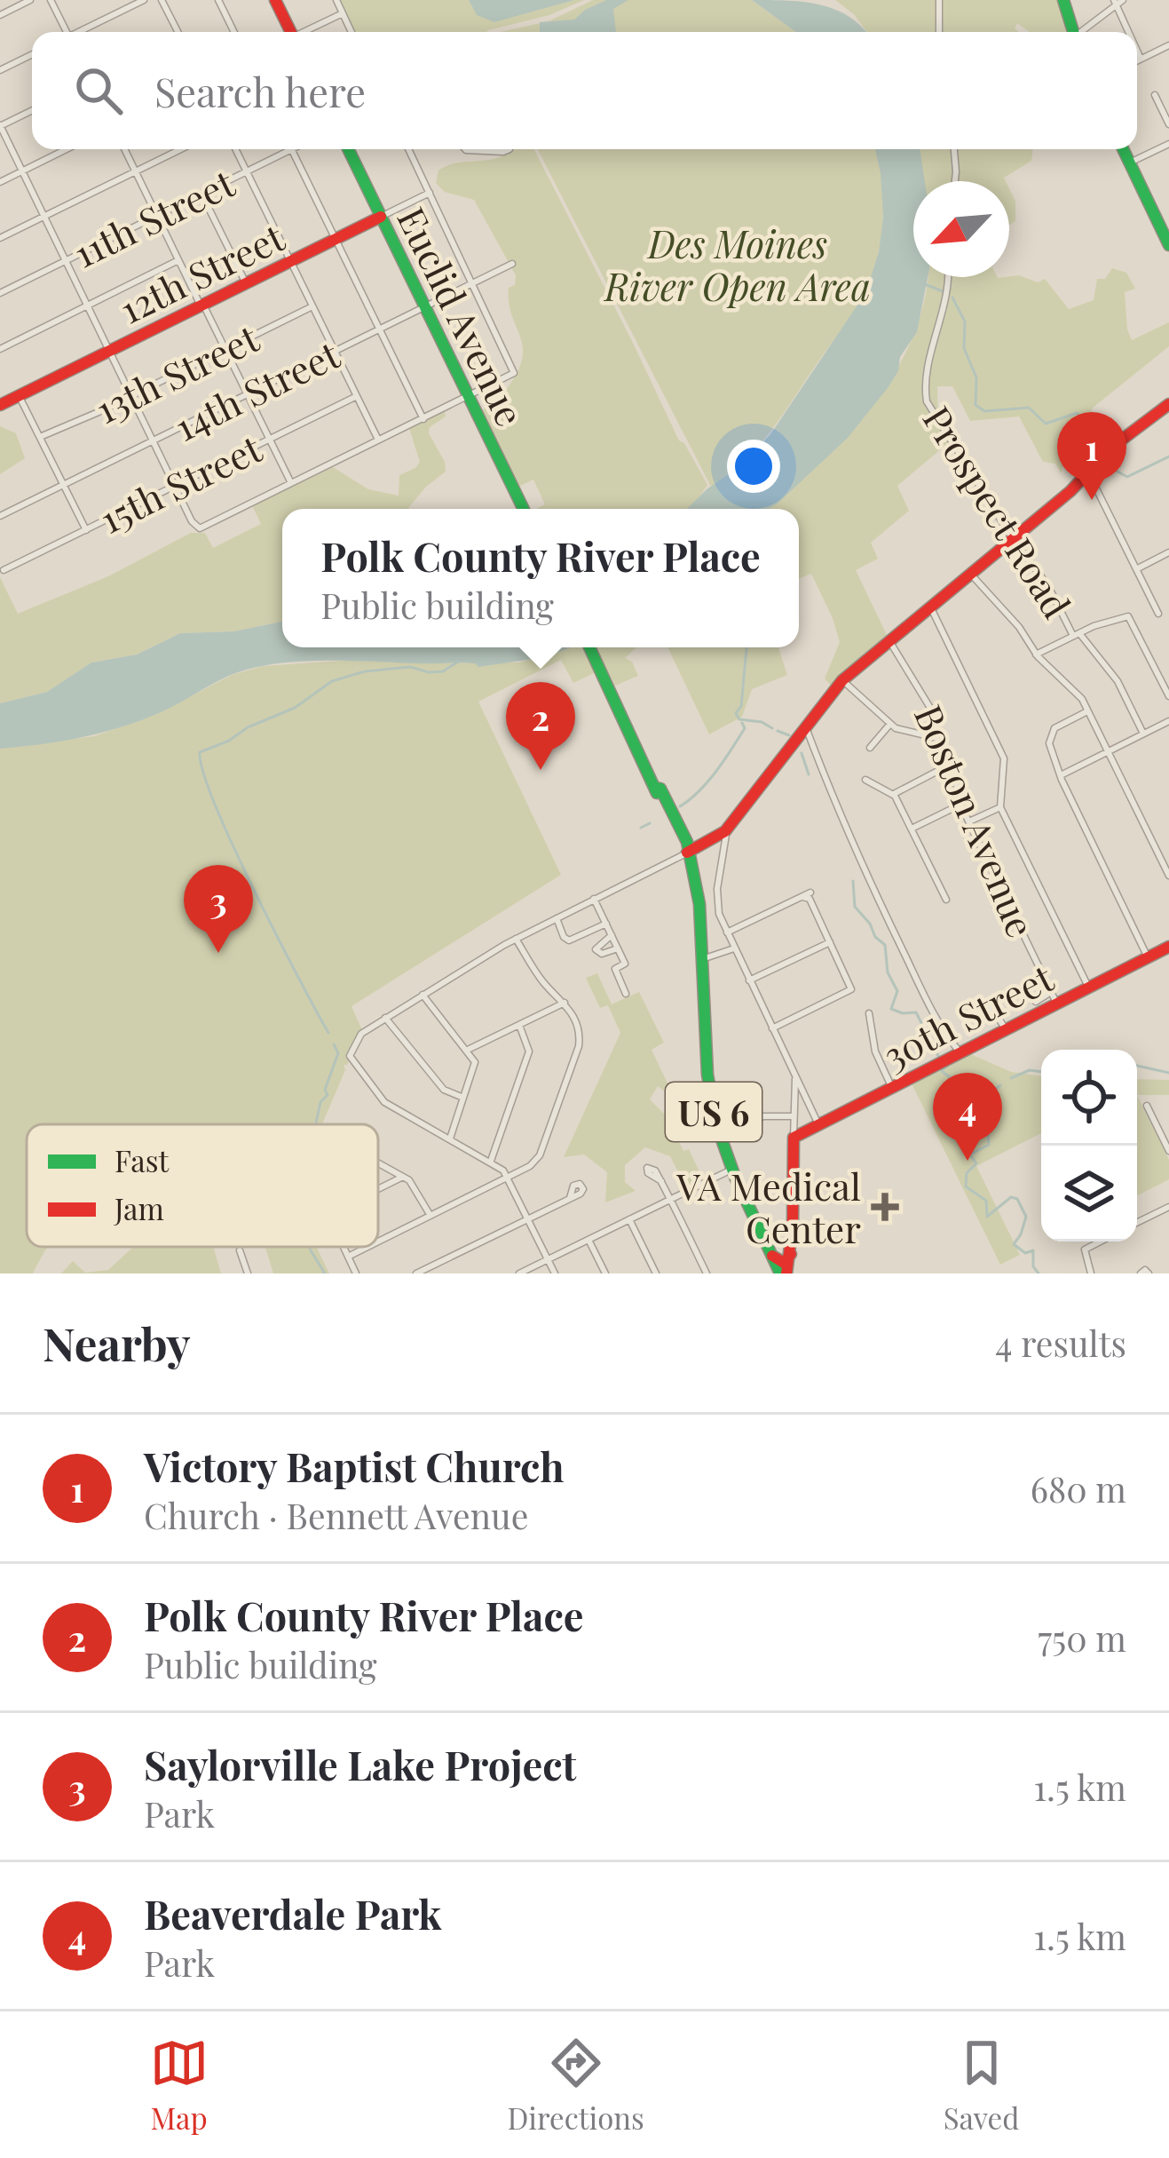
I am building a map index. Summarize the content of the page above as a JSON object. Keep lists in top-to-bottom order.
{
  "streets": {
    "main road": [
      "12th Street",
      "Euclid Avenue",
      "30th Street",
      "US 6"
    ],
    "street": [
      "11th Street",
      "13th Street",
      "14th Street",
      "15th Street",
      "Prospect Road",
      "Boston Avenue"
    ]
  },
  "crossings": [
    ["12th Street", "Euclid Avenue"],
    ["Euclid Avenue", "14th Street"],
    ["Boston Avenue", "30th Street"]
  ],
  "parks": ["Des Moines River Open Area"],
  "places": {
    "health": ["VA Medical Center"]
  },
  "legend": ["Fast", "Jam"],
  "north": "bottom left",
  "page": {
    "search": "Search here",
    "pins": [
      "1",
      "2",
      "3",
      "4"
    ],
    "popup": ["Polk County River Place", "Public building"],
    "heading": ["Nearby", "4 results"],
    "list": [
      {
        "mark": "1",
        "name": "Victory Baptist Church",
        "note": "Church · Bennett Avenue",
        "value": "680 m"
      },
      {
        "mark": "2",
        "name": "Polk County River Place",
        "note": "Public building",
        "value": "750 m"
      },
      {
        "mark": "3",
        "name": "Saylorville Lake Project",
        "note": "Park",
        "value": "1.5 km"
      },
      {
        "mark": "4",
        "name": "Beaverdale Park",
        "note": "Park",
        "value": "1.5 km"
      }
    ],
    "nav": ["Map", "Directions", "Saved"]
  }
}
